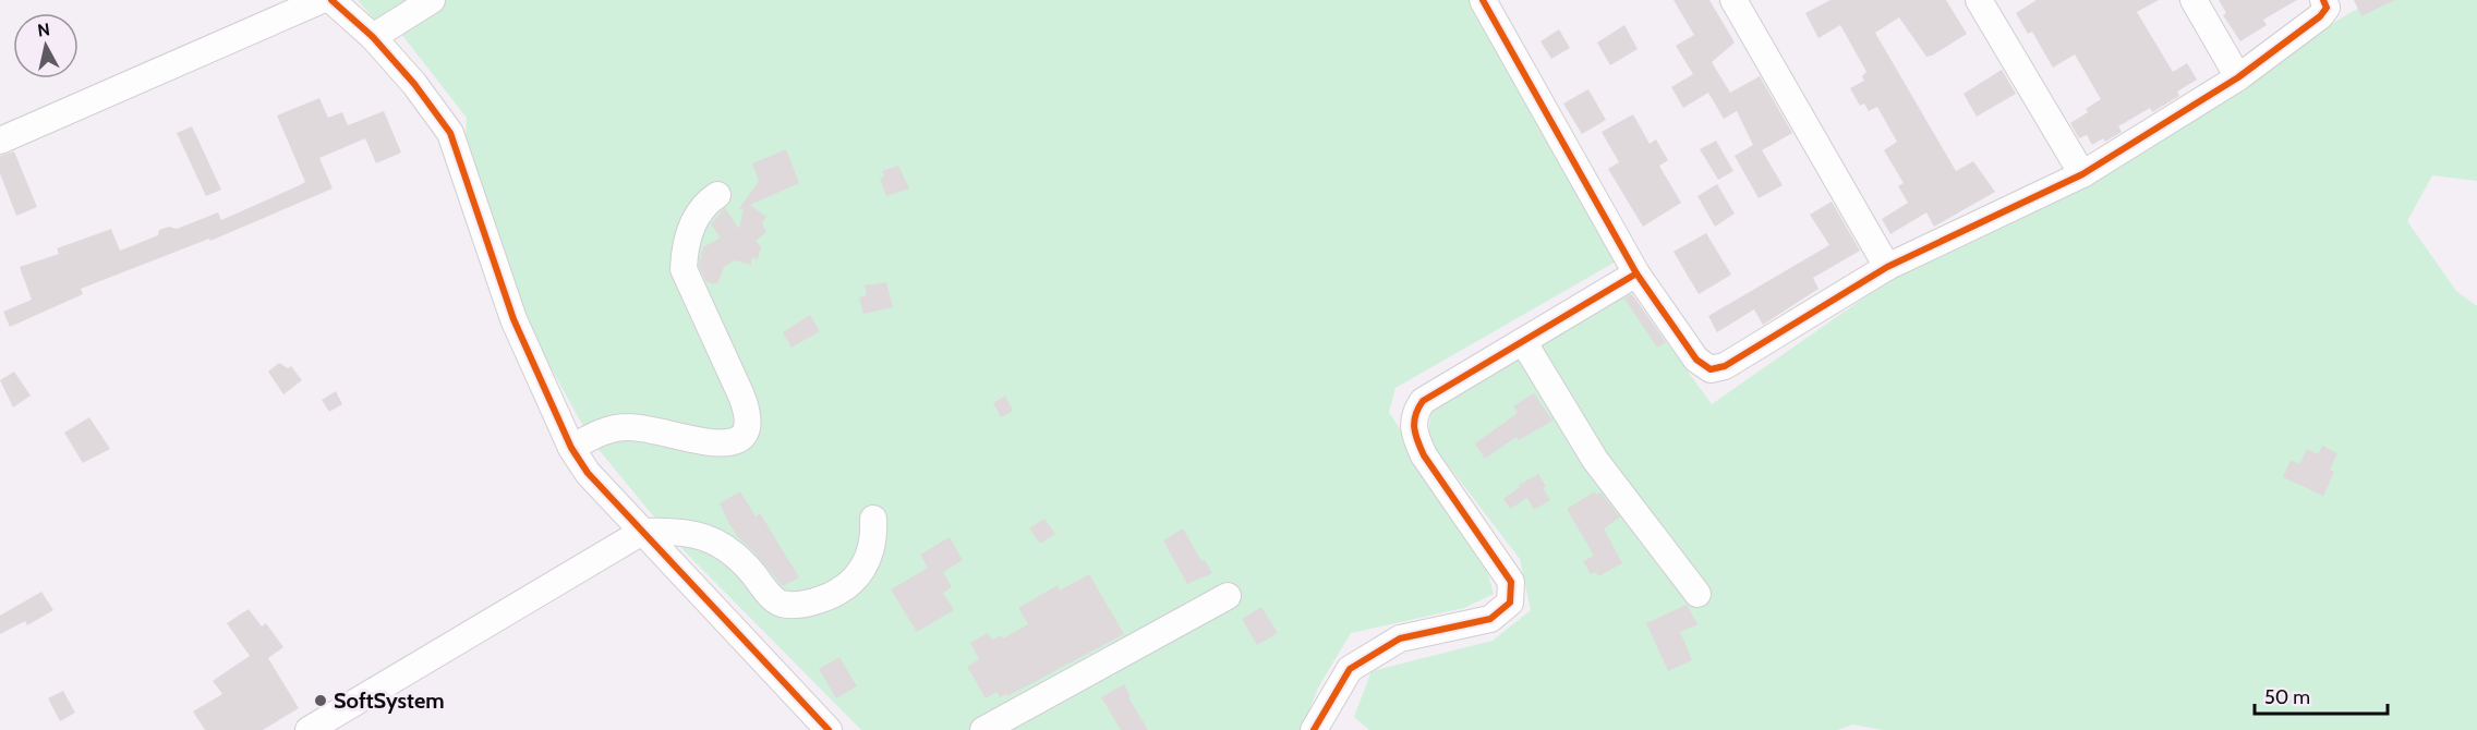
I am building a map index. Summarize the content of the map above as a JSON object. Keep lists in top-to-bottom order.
{
  "places": ["SoftSystem"],
  "scale_bar": "50 m",
  "north": "top"
}
